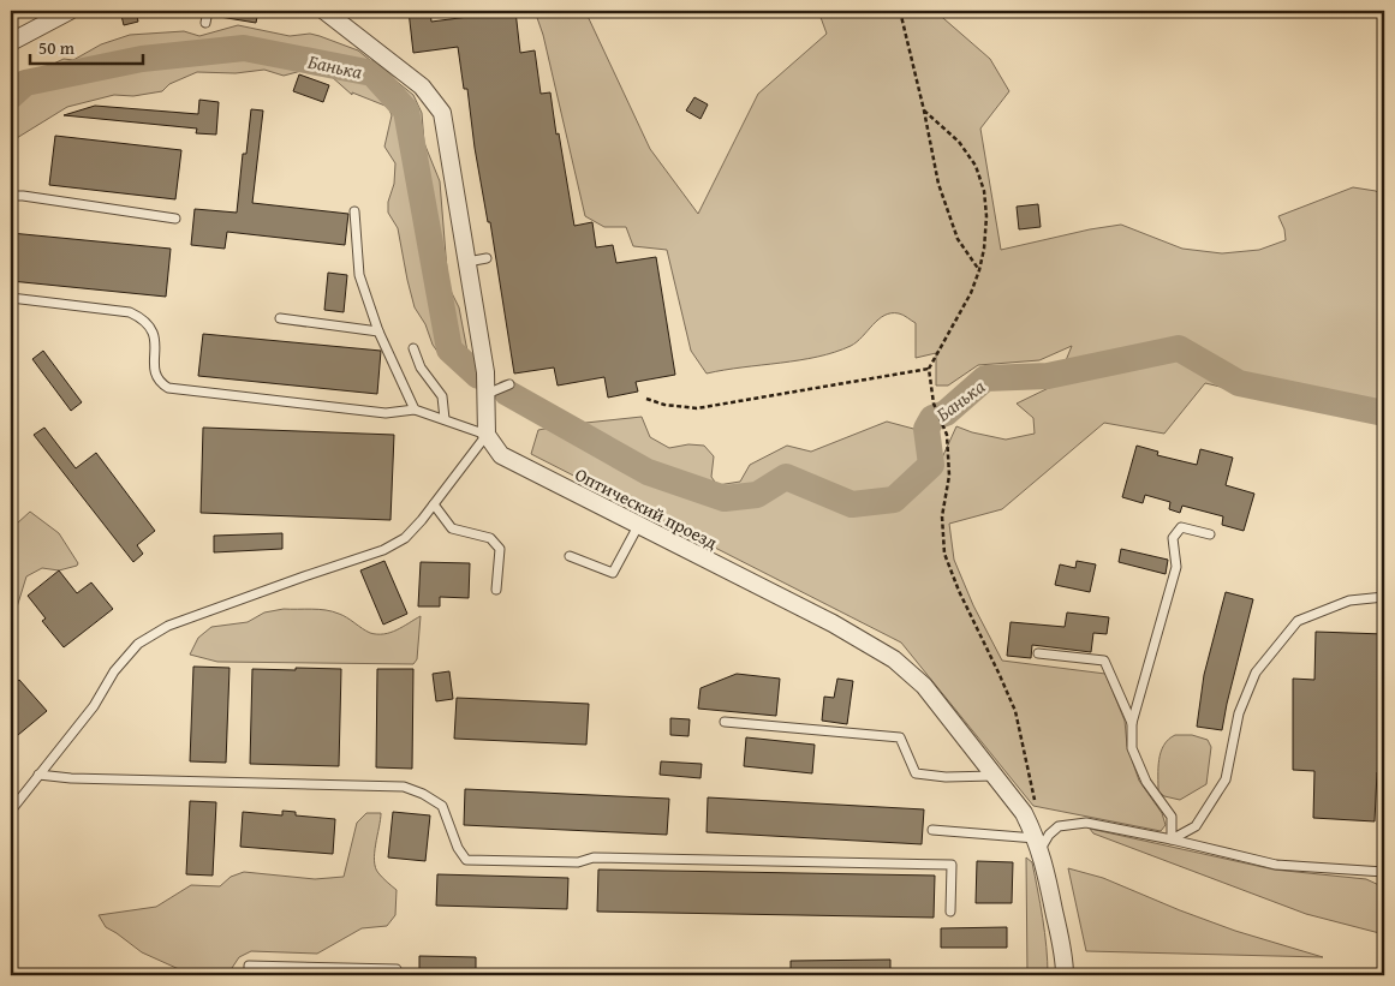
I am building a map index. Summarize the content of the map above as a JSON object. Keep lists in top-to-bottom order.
{
  "streets": {
    "street": ["Оптический проезд"]
  },
  "water": ["Банька"],
  "scale_bar": "50 m"
}
